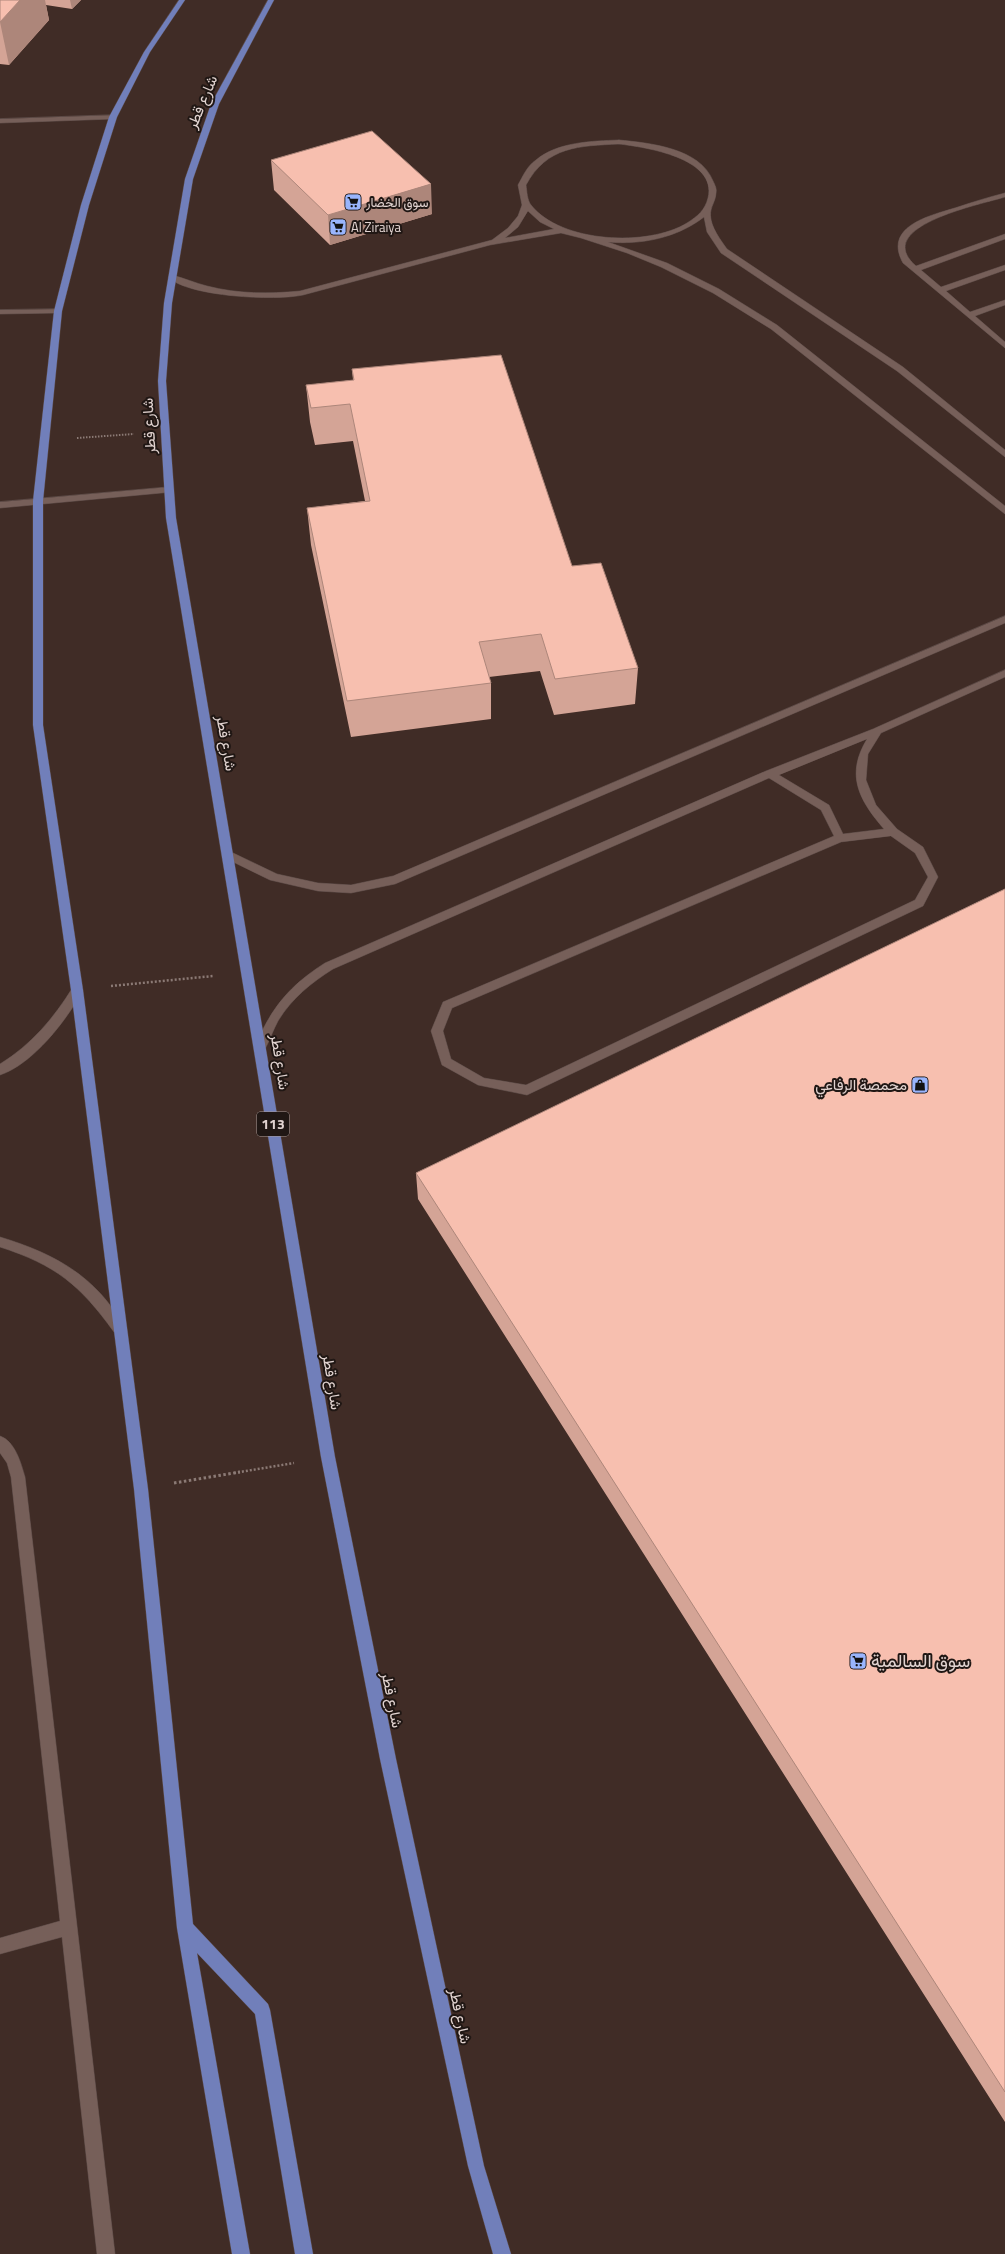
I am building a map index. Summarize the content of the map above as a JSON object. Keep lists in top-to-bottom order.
{
  "streets": {
    "main road": ["شارع قطر", "113"]
  },
  "places": {
    "supermarket": ["سوق الخضار", "Al Ziraiya", "سوق السالمية"],
    "shop": ["محمصة الرفاعي"]
  }
}
